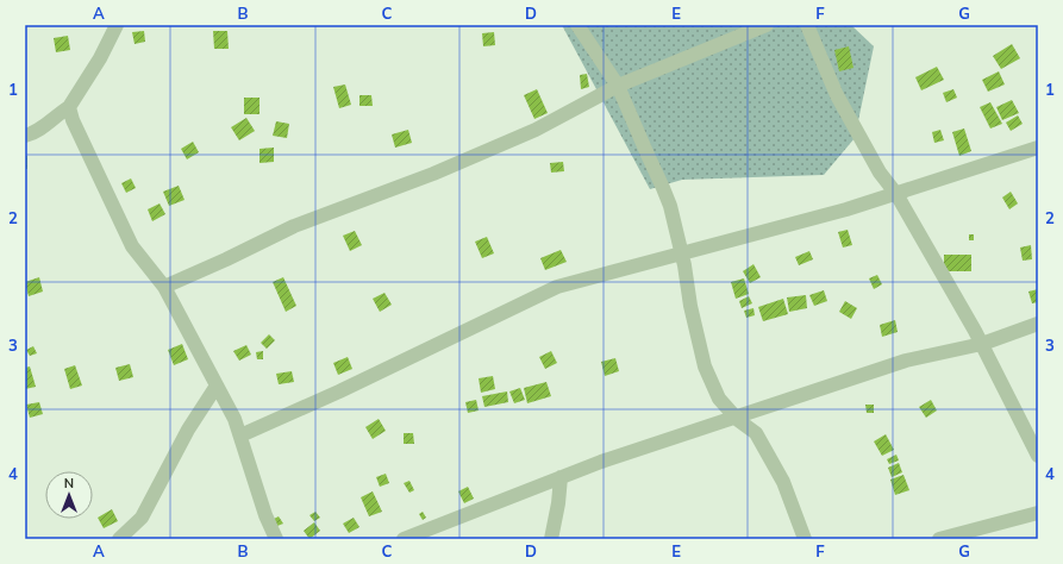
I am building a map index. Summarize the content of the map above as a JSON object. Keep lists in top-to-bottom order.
{
  "north": "top",
  "grid": {
    "columns": [
      "A",
      "B",
      "C",
      "D",
      "E",
      "F",
      "G"
    ],
    "rows": [
      "1",
      "2",
      "3",
      "4"
    ]
  }
}
